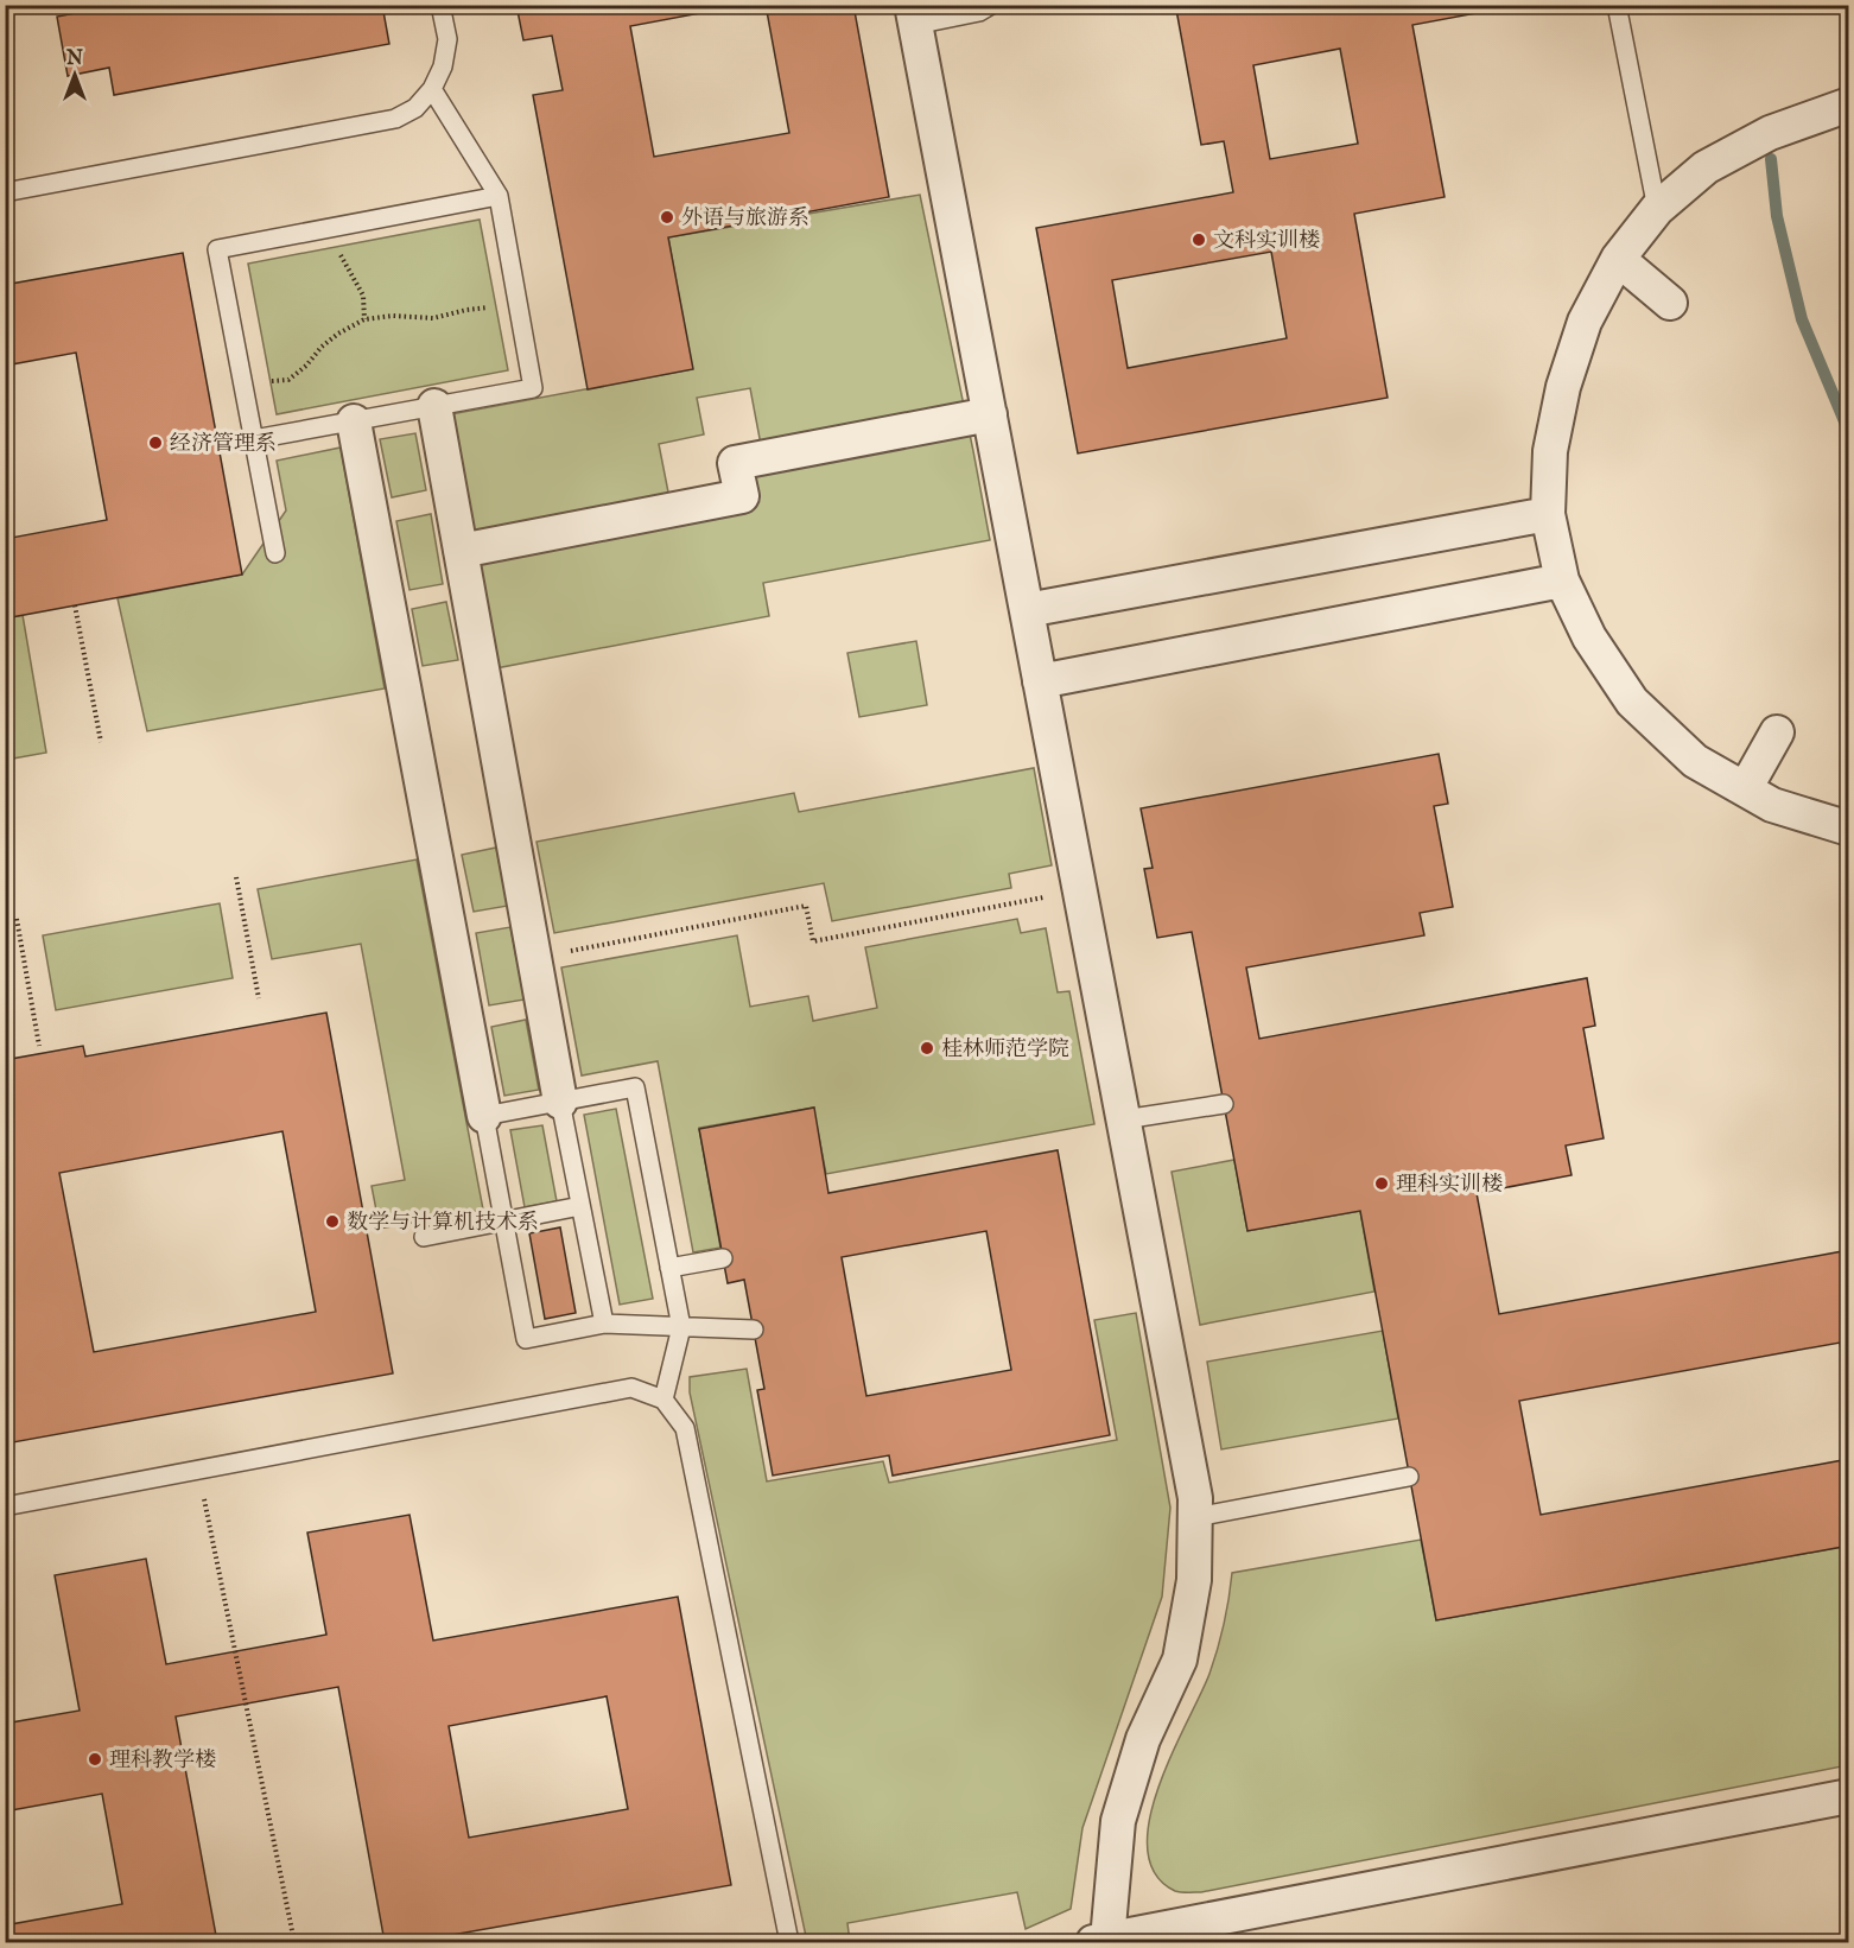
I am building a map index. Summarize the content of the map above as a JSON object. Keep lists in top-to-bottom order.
{
  "places": [
    "外语与旅游系",
    "文科实训楼",
    "经济管理系",
    "桂林师范学院",
    "理科实训楼",
    "数学与计算机技术系",
    "理科教学楼"
  ],
  "north": "top"
}
